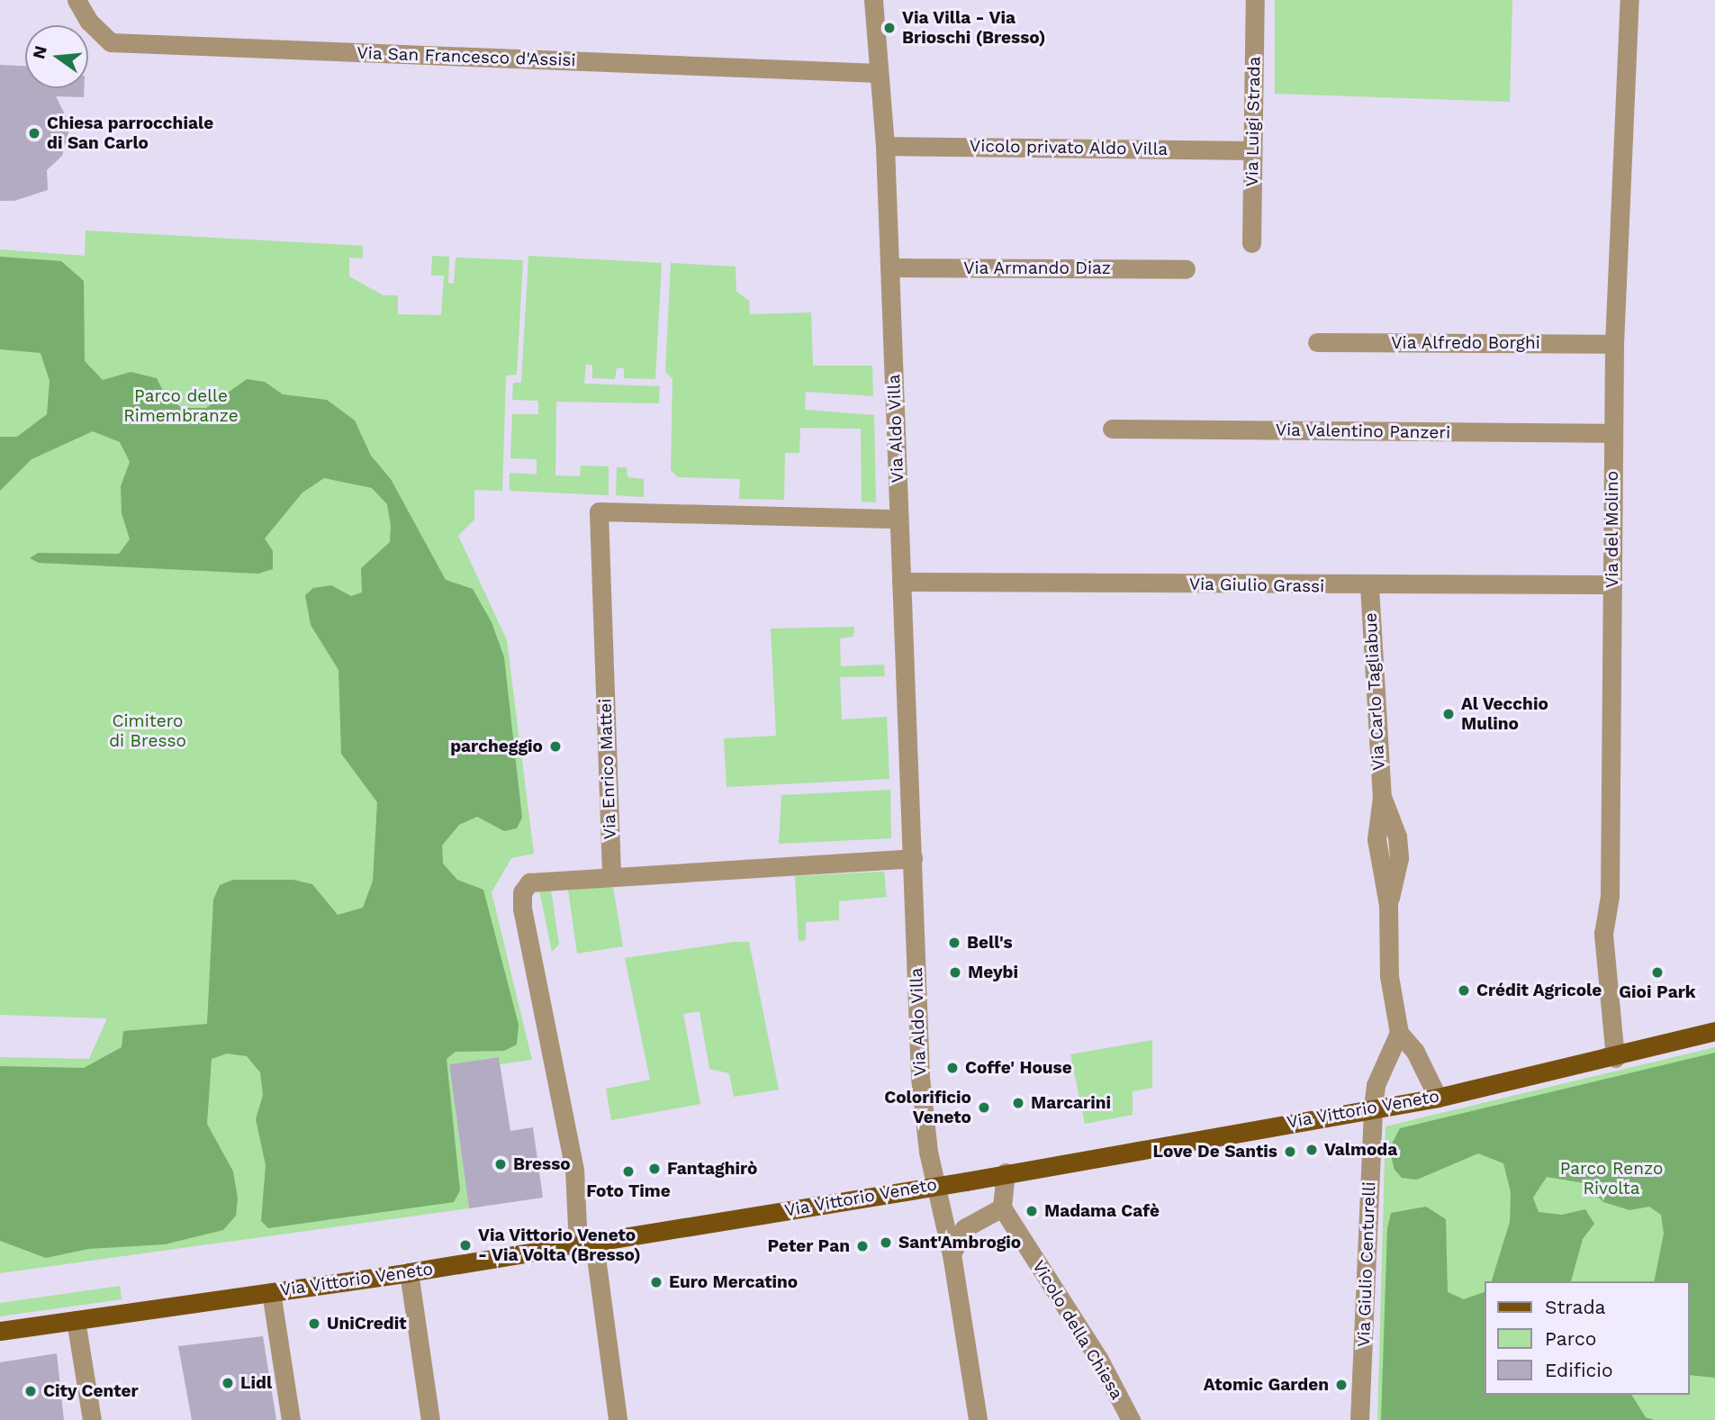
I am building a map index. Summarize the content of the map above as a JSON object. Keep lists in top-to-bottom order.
{
  "streets": {
    "main road": ["Via Vittorio Veneto"],
    "street": [
      "Via San Francesco d'Assisi",
      "Via Luigi Strada",
      "Vicolo privato Aldo Villa",
      "Via Armando Diaz",
      "Via Alfredo Borghi",
      "Via Aldo Villa",
      "Via Valentino Panzeri",
      "Via del Molino",
      "Via Giulio Grassi",
      "Via Carlo Tagliabue",
      "Via Enrico Mattei",
      "Via Giulio Centurelli",
      "Vicolo della Chiesa"
    ]
  },
  "crossings": [
    ["Via San Francesco d'Assisi", "Via Aldo Villa"],
    ["Via Luigi Strada", "Vicolo privato Aldo Villa"],
    ["Vicolo privato Aldo Villa", "Via Aldo Villa"],
    ["Via Armando Diaz", "Via Aldo Villa"],
    ["Via Alfredo Borghi", "Via del Molino"],
    ["Via Aldo Villa", "Via Giulio Grassi"],
    ["Via Aldo Villa", "Via Enrico Mattei"],
    ["Via Aldo Villa", "Via Vittorio Veneto"],
    ["Via Valentino Panzeri", "Via del Molino"],
    ["Via del Molino", "Via Giulio Grassi"],
    ["Via del Molino", "Via Vittorio Veneto"],
    ["Via Giulio Grassi", "Via Carlo Tagliabue"],
    ["Via Carlo Tagliabue", "Via Vittorio Veneto"],
    ["Via Vittorio Veneto", "Via Giulio Centurelli"]
  ],
  "parks": ["Parco delle Rimembranze", "Cimitero di Bresso", "Parco Renzo Rivolta"],
  "places": [
    "Via Villa - Via Brioschi (Bresso)",
    "Chiesa parrocchiale di San Carlo",
    "Al Vecchio Mulino",
    "parcheggio",
    "Bell's",
    "Meybi",
    "Gioi Park",
    "Crédit Agricole",
    "Coffe' House",
    "Marcarini",
    "Colorificio Veneto",
    "Valmoda",
    "Love De Santis",
    "Bresso",
    "Fantaghirò",
    "Foto Time",
    "Madama Cafè",
    "Sant'Ambrogio",
    "Via Vittorio Veneto - Via Volta (Bresso)",
    "Peter Pan",
    "Euro Mercatino",
    "UniCredit",
    "Lidl",
    "Atomic Garden",
    "City Center"
  ],
  "legend": ["Strada", "Parco", "Edificio"],
  "north": "left"
}
